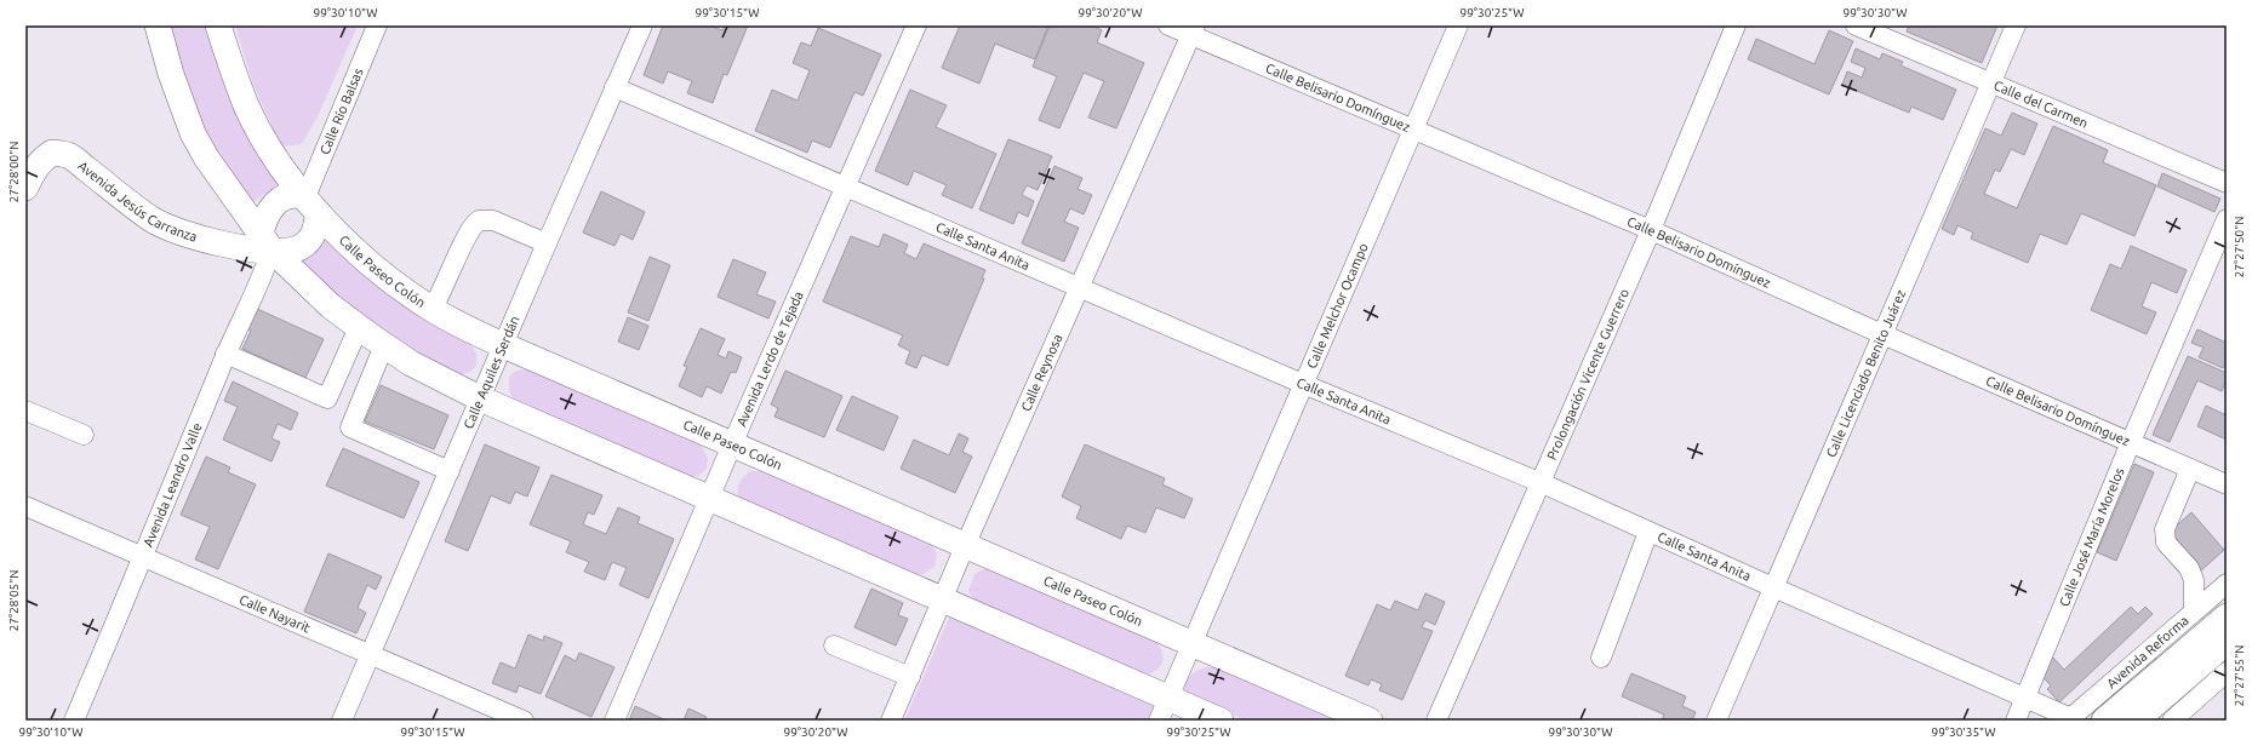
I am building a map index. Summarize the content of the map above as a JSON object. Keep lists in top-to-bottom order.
{
  "streets": {
    "main road": ["Avenida Jesús Carranza", "Calle Paseo Colón", "Avenida Reforma"],
    "street": [
      "Calle Belisario Domínguez",
      "Calle del Carmen",
      "Calle Río Balsas",
      "Calle Santa Anita",
      "Calle Melchor Ocampo",
      "Avenida Lerdo de Tejada",
      "Calle Reynosa",
      "Calle Aquiles Serdán",
      "Prolongación Vicente Guerrero",
      "Calle Licenciado Benito Juárez",
      "Avenida Leandro Valle",
      "Calle José María Morelos",
      "Calle Nayarit"
    ]
  },
  "crossings": [
    ["Calle Belisario Domínguez", "Calle Melchor Ocampo"],
    ["Calle Belisario Domínguez", "Calle Reynosa"],
    ["Calle Belisario Domínguez", "Prolongación Vicente Guerrero"],
    ["Calle Belisario Domínguez", "Calle Licenciado Benito Juárez"],
    ["Calle Belisario Domínguez", "Calle José María Morelos"],
    ["Calle del Carmen", "Calle Licenciado Benito Juárez"],
    ["Calle Río Balsas", "Avenida Jesús Carranza"],
    ["Calle Río Balsas", "Calle Paseo Colón"],
    ["Calle Río Balsas", "Avenida Leandro Valle"],
    ["Avenida Jesús Carranza", "Calle Paseo Colón"],
    ["Avenida Jesús Carranza", "Avenida Leandro Valle"],
    ["Calle Santa Anita", "Calle Melchor Ocampo"],
    ["Calle Santa Anita", "Avenida Lerdo de Tejada"],
    ["Calle Santa Anita", "Calle Reynosa"],
    ["Calle Santa Anita", "Calle Aquiles Serdán"],
    ["Calle Santa Anita", "Prolongación Vicente Guerrero"],
    ["Calle Santa Anita", "Calle Licenciado Benito Juárez"],
    ["Calle Santa Anita", "Calle José María Morelos"],
    ["Calle Santa Anita", "Avenida Reforma"],
    ["Calle Paseo Colón", "Calle Melchor Ocampo"],
    ["Calle Paseo Colón", "Avenida Lerdo de Tejada"],
    ["Calle Paseo Colón", "Calle Reynosa"],
    ["Calle Paseo Colón", "Calle Aquiles Serdán"],
    ["Calle Paseo Colón", "Avenida Leandro Valle"],
    ["Calle Aquiles Serdán", "Calle Nayarit"],
    ["Avenida Leandro Valle", "Calle Nayarit"]
  ],
  "coordinates": [
    "99°30'10\"W",
    "99°30'15\"W",
    "99°30'20\"W",
    "99°30'25\"W",
    "99°30'30\"W",
    "27°28'00\"N",
    "27°27'50\"N",
    "27°28'05\"N",
    "27°27'55\"N",
    "99°30'35\"W"
  ]
}
